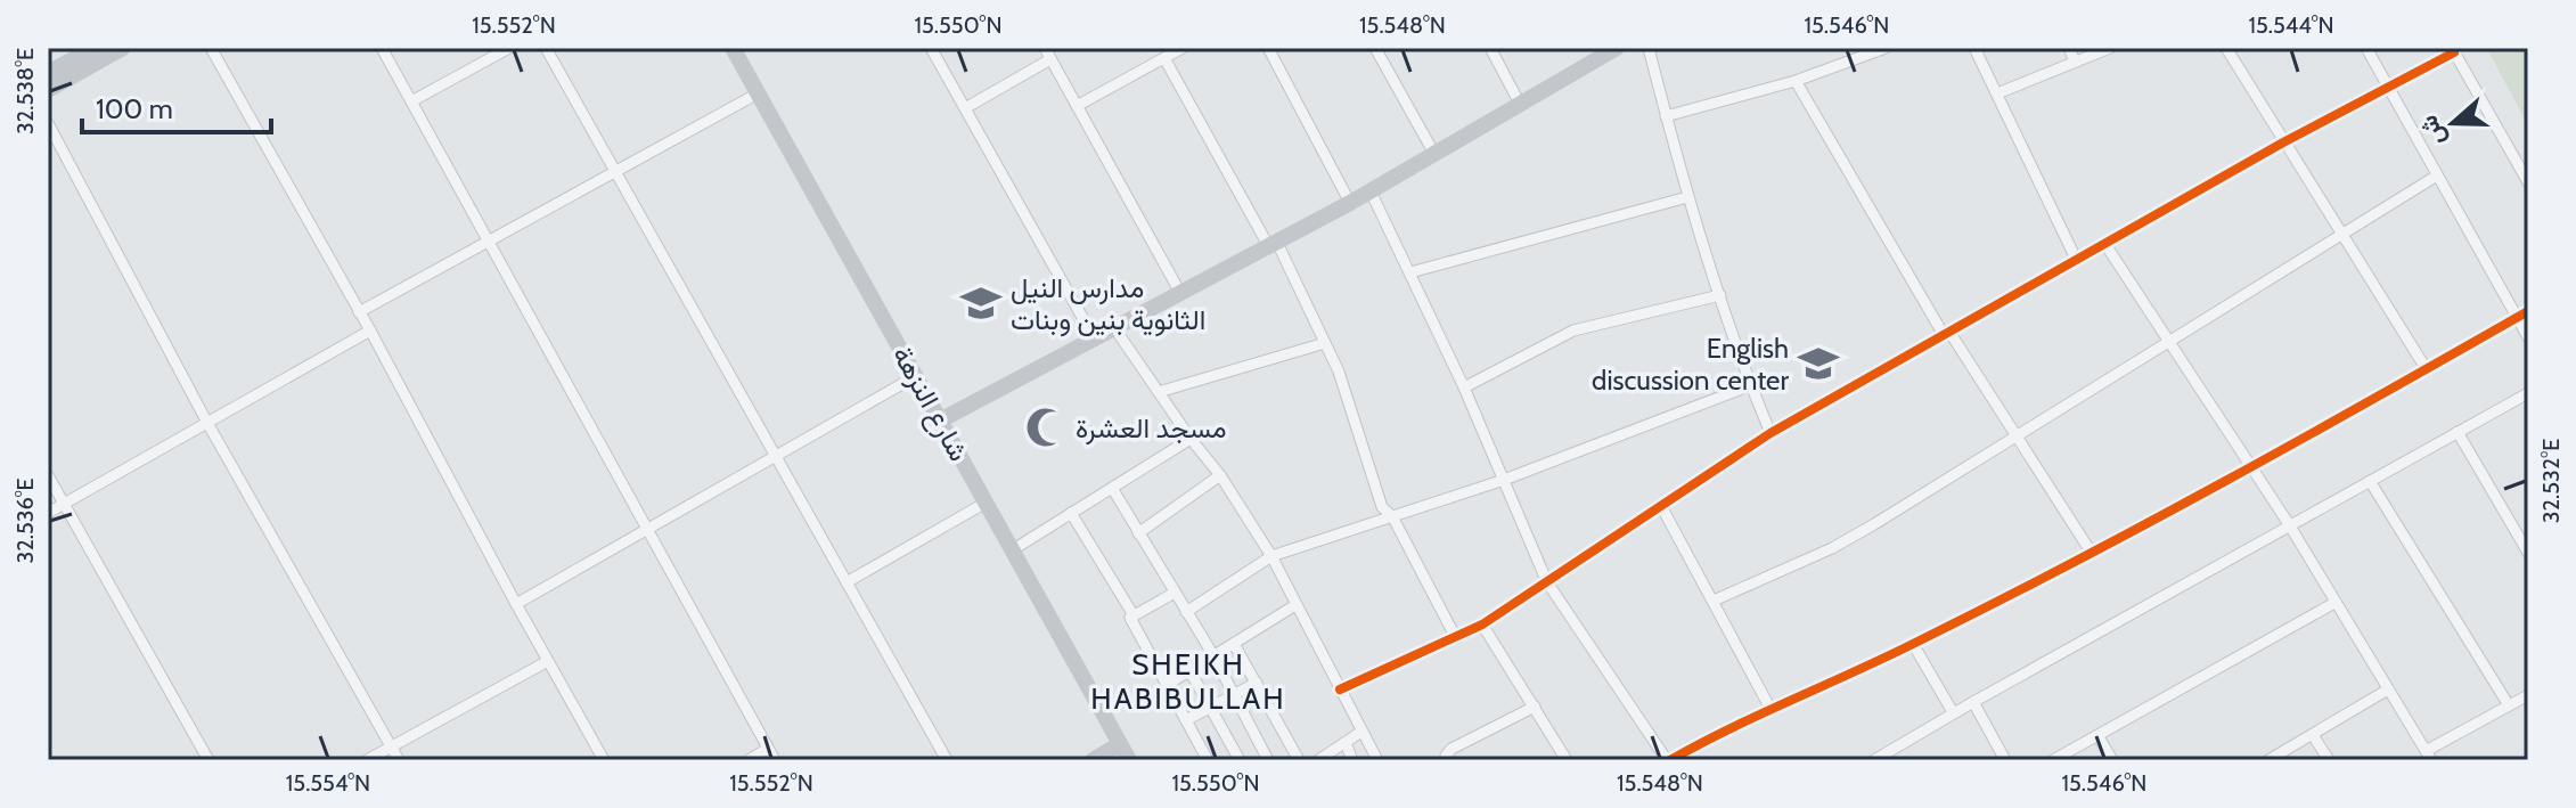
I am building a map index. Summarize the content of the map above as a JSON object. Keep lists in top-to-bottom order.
{
  "streets": {
    "street": ["شارع النزهة"]
  },
  "districts": ["SHEIKH HABIBULLAH"],
  "places": {
    "school or university": ["مدارس النيل الثانوية بنين وبنات", "English discussion center"],
    "mosque": ["مسجد العشرة"]
  },
  "scale_bar": "100 m",
  "north": "left",
  "coordinates": [
    "15.552°N",
    "15.550°N",
    "15.548°N",
    "15.546°N",
    "15.544°N",
    "32.538°E",
    "32.532°E",
    "32.536°E",
    "15.554°N"
  ]
}
